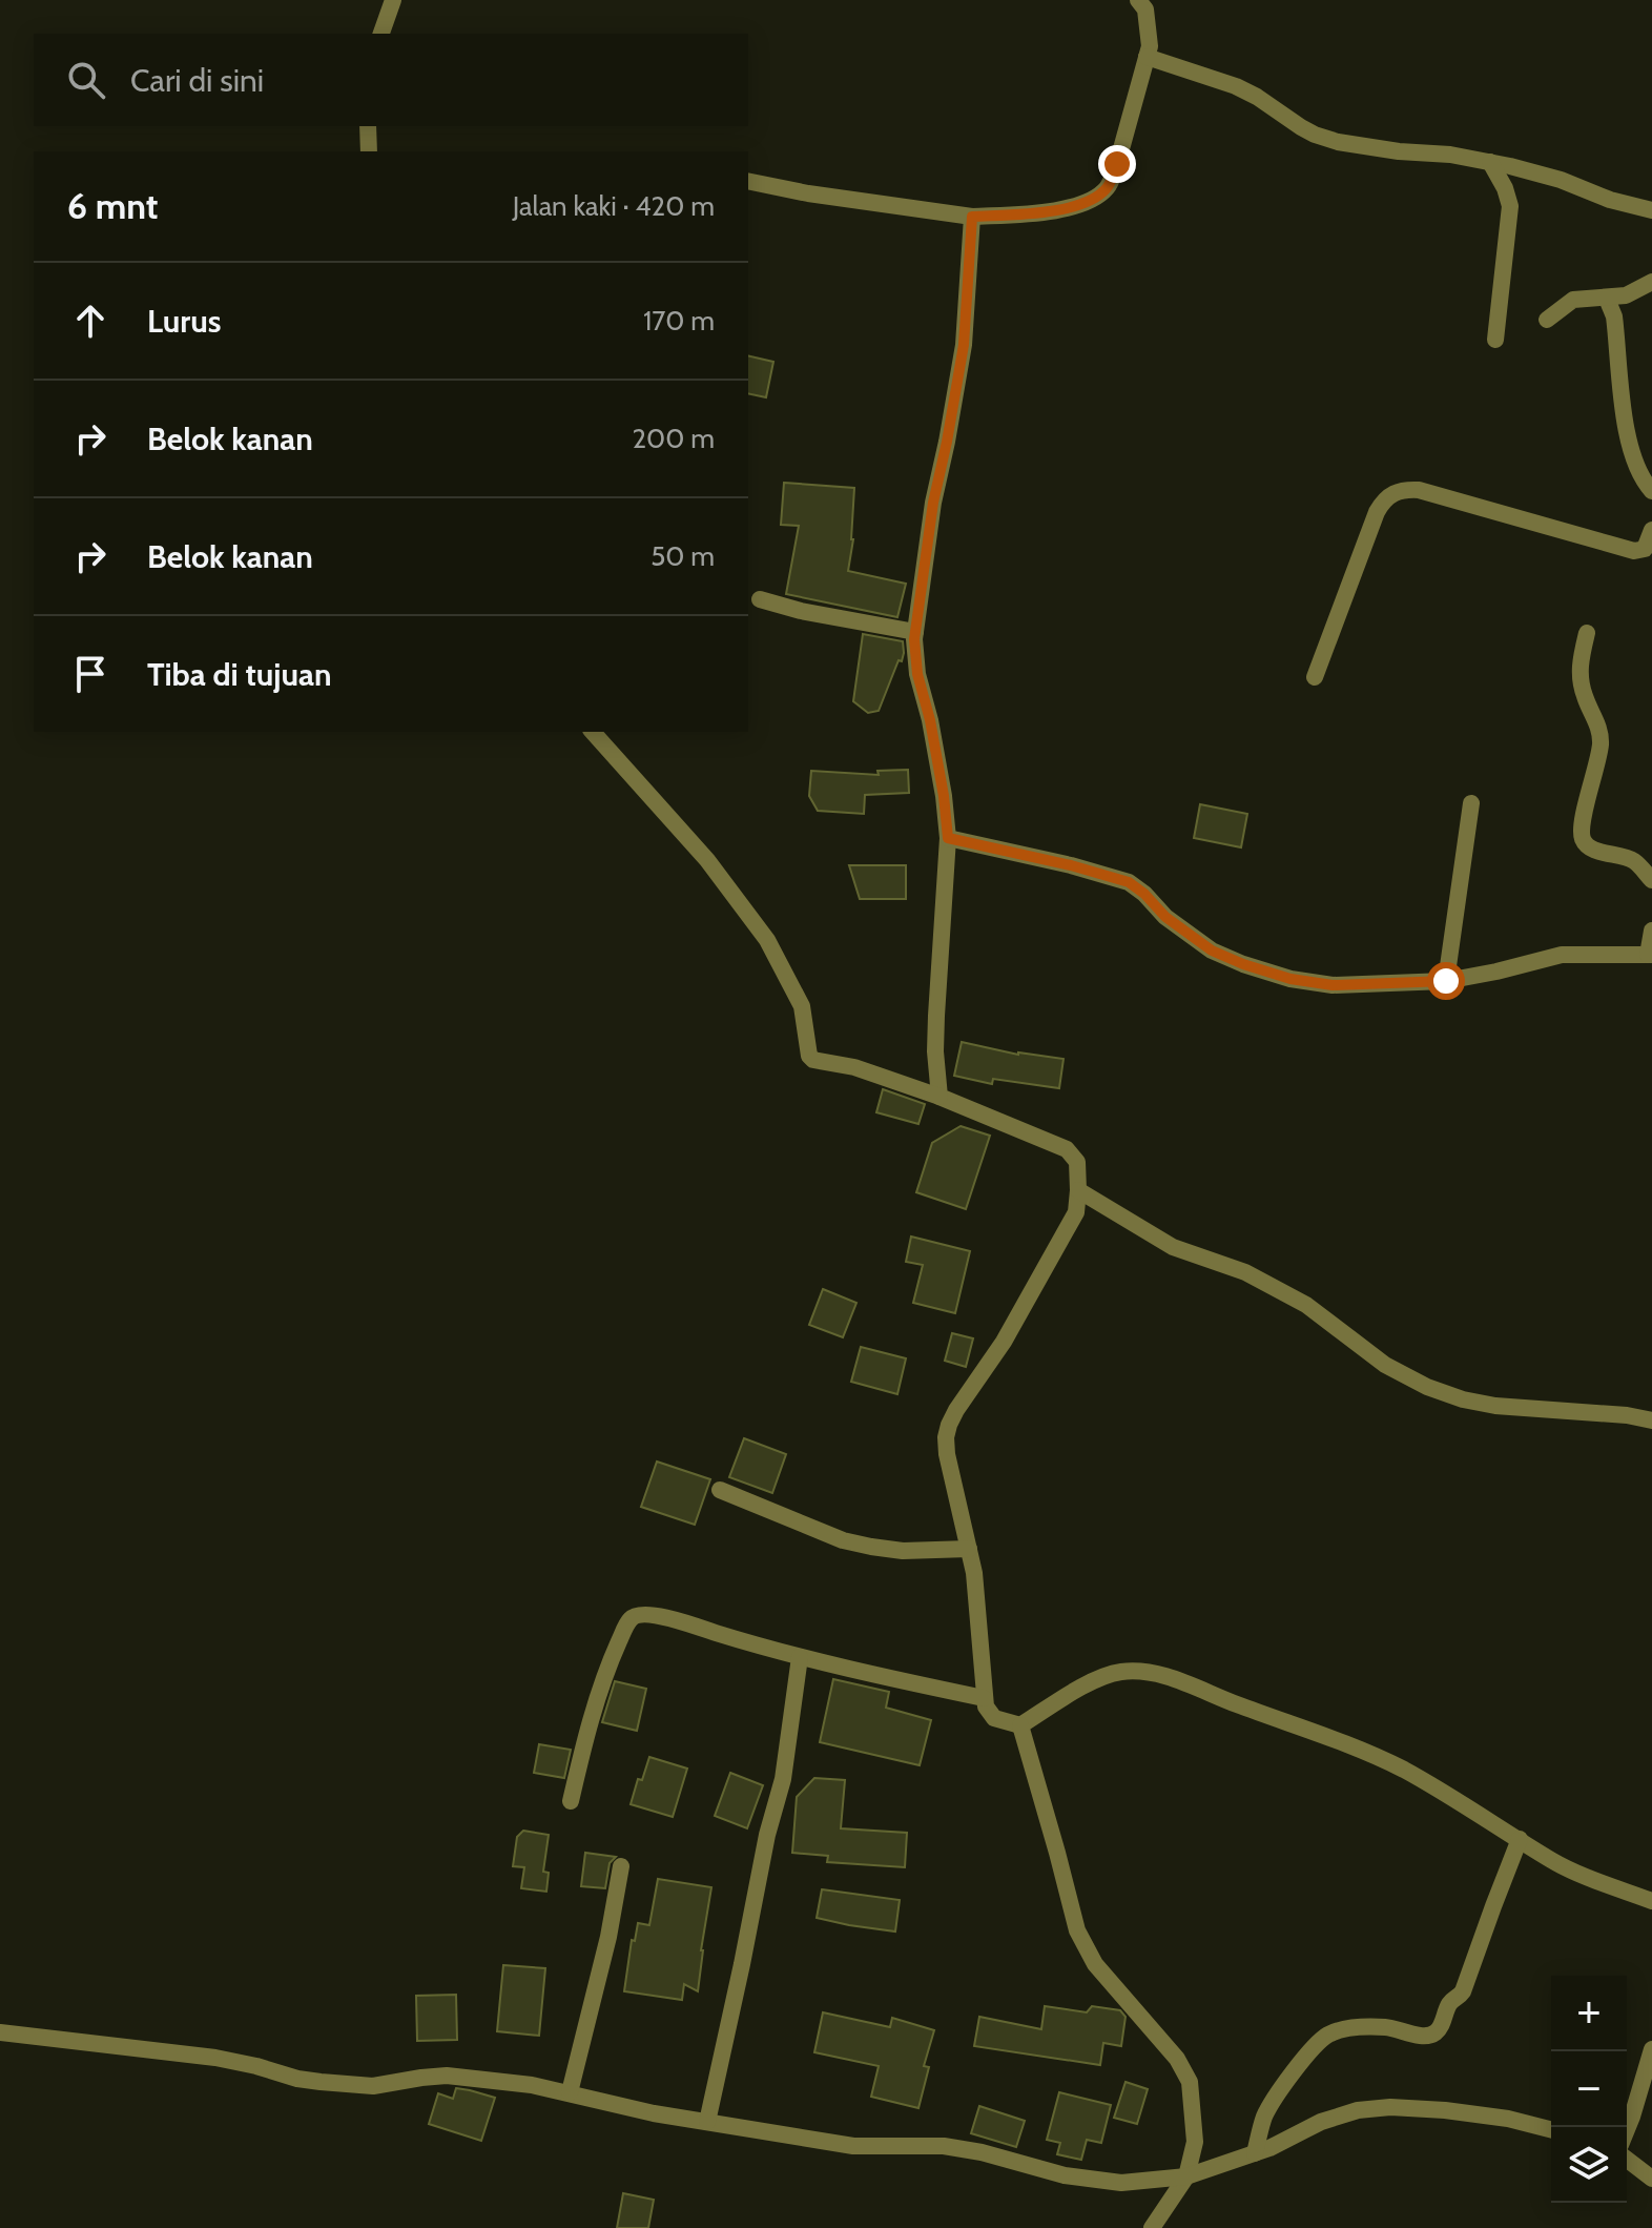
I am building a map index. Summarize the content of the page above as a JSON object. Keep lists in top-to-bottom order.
{
  "page": {
    "search": "Cari di sini",
    "heading": ["6 mnt", "Jalan kaki · 420 m"],
    "list": [
      ["Lurus", "170 m"],
      ["Belok kanan", "200 m"],
      ["Belok kanan", "50 m"],
      "Tiba di tujuan"
    ],
    "map_buttons": ["+", "−"]
  }
}
